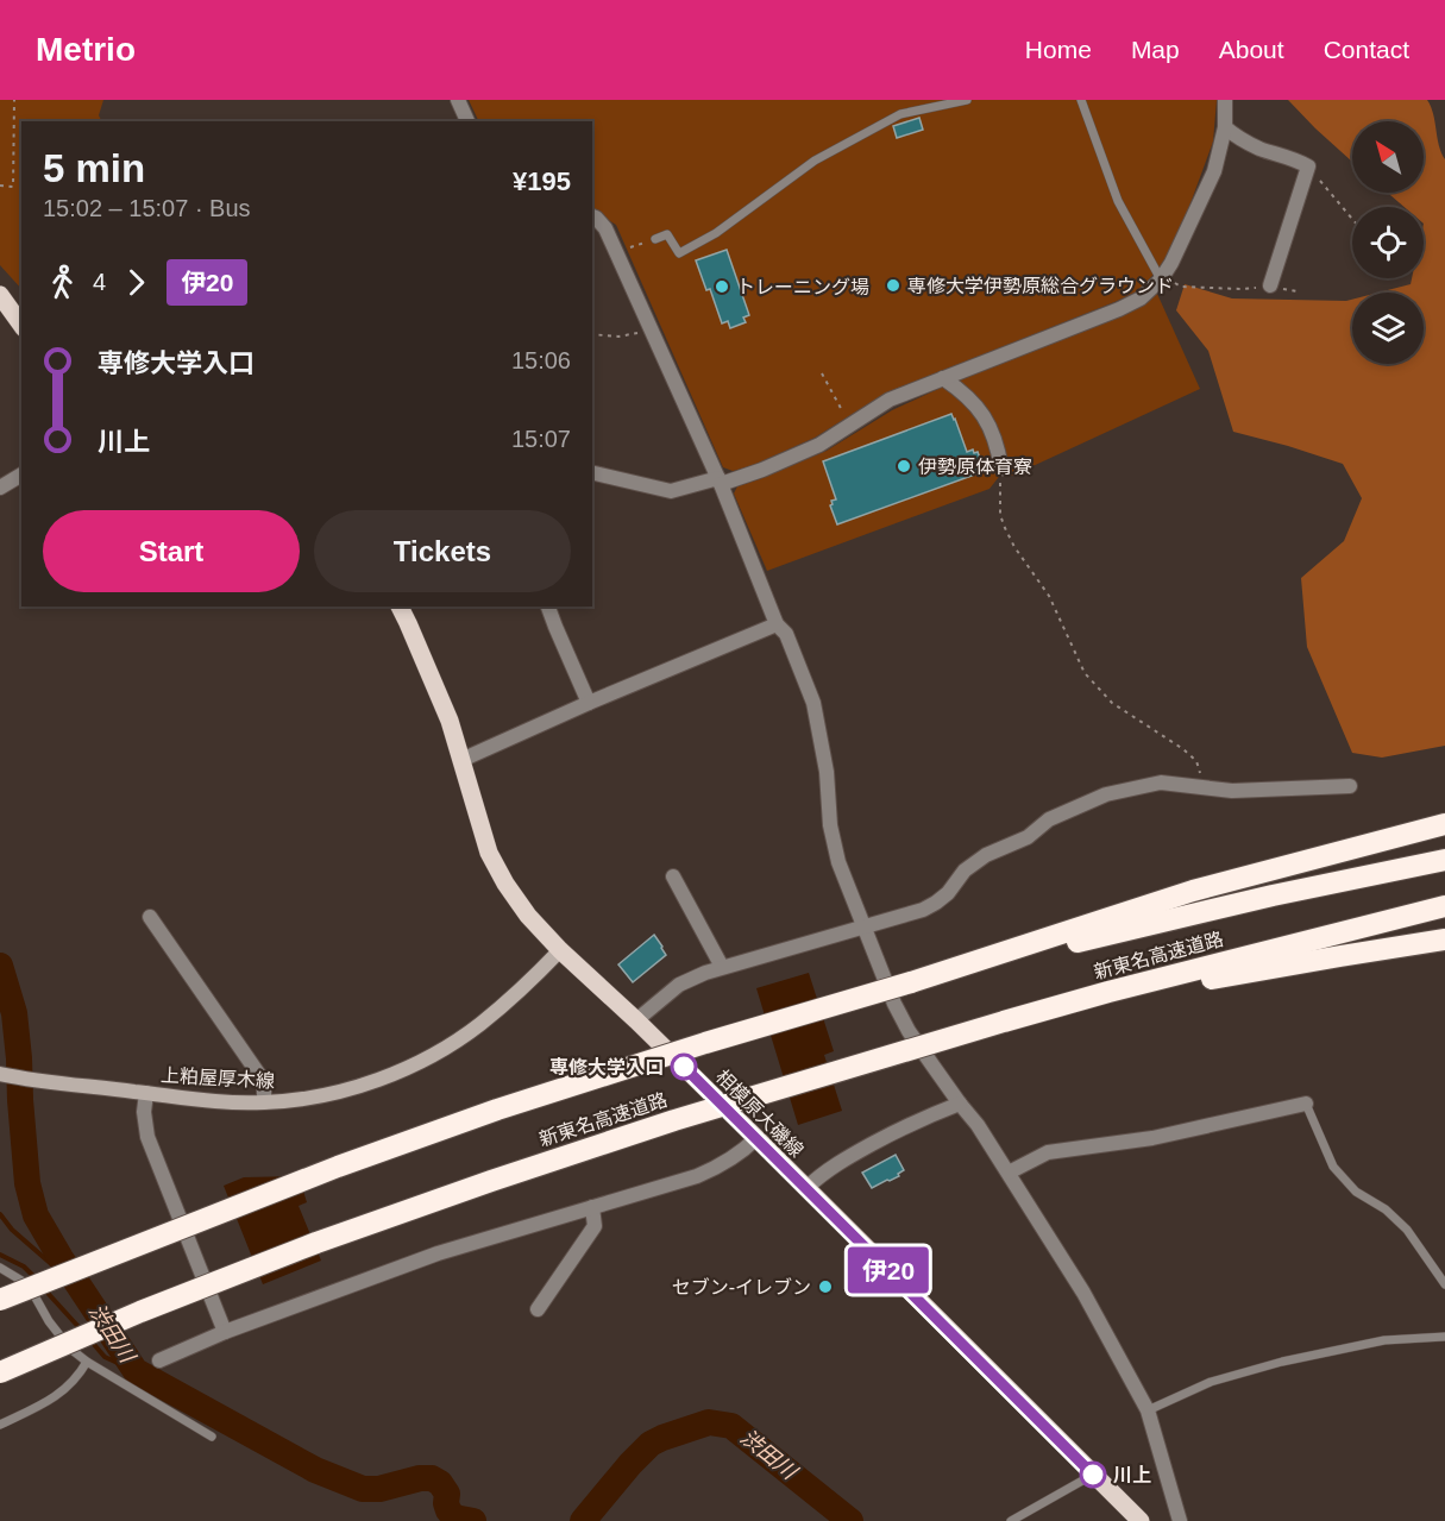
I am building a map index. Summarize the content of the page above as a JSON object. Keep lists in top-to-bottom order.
{
  "streets": {
    "highway": ["新東名高速道路"],
    "main road": ["上粕屋厚木線", "相模原大磯線"]
  },
  "crossings": [
    ["上粕屋厚木線", "相模原大磯線"]
  ],
  "water": ["渋田川"],
  "places": [
    "専修大学伊勢原総合グラウンド",
    "トレーニング場",
    "伊勢原体育寮",
    "専修大学入口",
    "セブン-イレブン",
    "川上"
  ],
  "lines": ["bus line 伊20"],
  "north": "top left",
  "page": {
    "header": "Metrio",
    "nav": [
      "Home",
      "Map",
      "About",
      "Contact"
    ],
    "on_map": "伊20",
    "heading": ["5 min", "15:02 – 15:07 · Bus", "¥195"],
    "legs": ["4", "伊20"],
    "list": [
      {
        "name": "専修大学入口",
        "value": "15:06"
      },
      {
        "name": "川上",
        "value": "15:07"
      }
    ],
    "buttons": ["Start", "Tickets"]
  }
}
